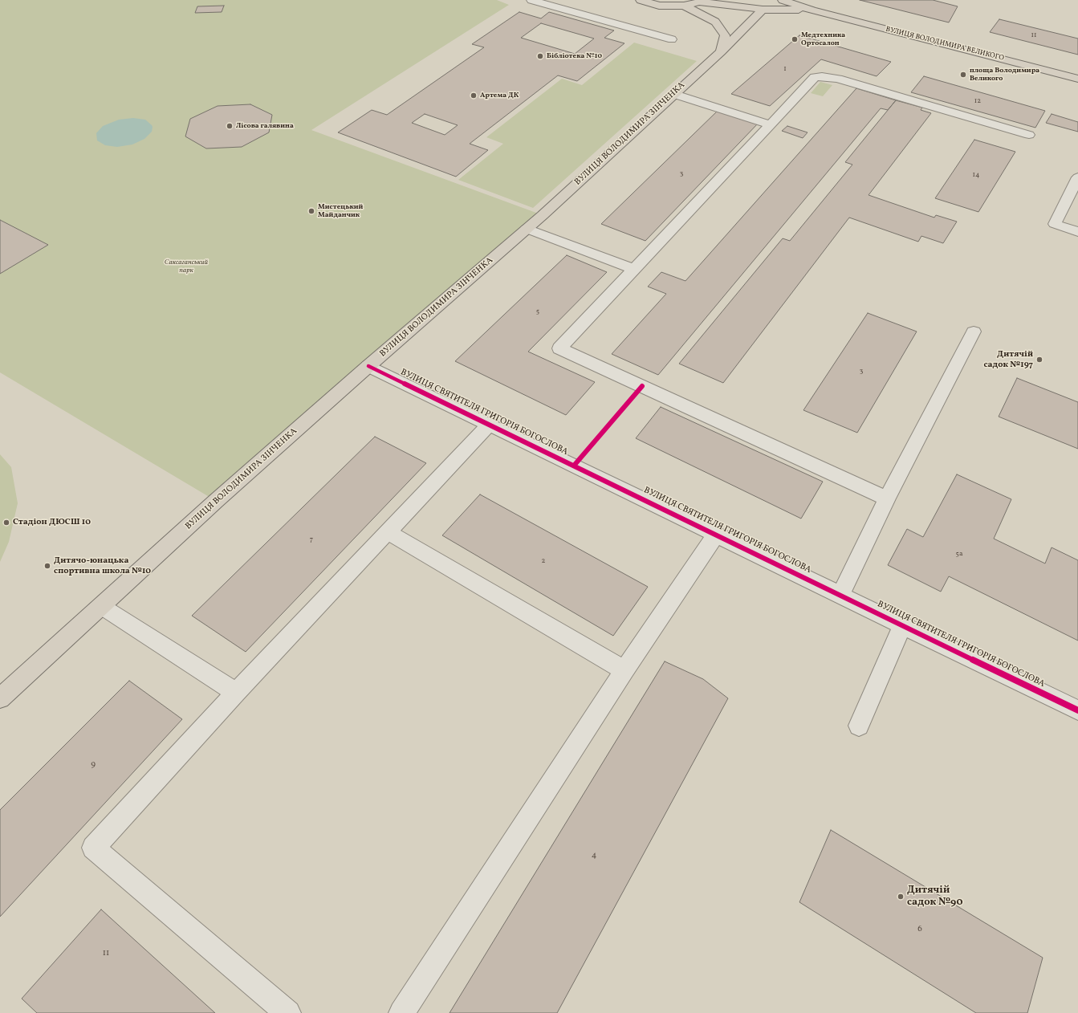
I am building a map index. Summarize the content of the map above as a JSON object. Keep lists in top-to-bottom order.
{
  "streets": {
    "main road": ["ВУЛИЦЯ ВОЛОДИМИРА ВЕЛИКОГО", "ВУЛИЦЯ ВОЛОДИМИРА ЗІНЧЕНКА"],
    "street": ["ВУЛИЦЯ СВЯТИТЕЛЯ ГРИГОРІЯ БОГОСЛОВА"]
  },
  "crossings": [
    ["ВУЛИЦЯ ВОЛОДИМИРА ЗІНЧЕНКА", "ВУЛИЦЯ СВЯТИТЕЛЯ ГРИГОРІЯ БОГОСЛОВА"]
  ],
  "parks": ["Саксаганський парк"],
  "places": [
    "Медтехника Ортосалон",
    "Бібліотека №10",
    "площа Володимира Великого",
    "Артема ДК",
    "Лісова галявина",
    "Мистецький Майданчик",
    "Дитячій садок №197",
    "Стадіон ДЮСШ 10",
    "Дитячо-юнацька спортивна школа №10",
    "Дитячiй садок №90"
  ],
  "house_numbers": [
    "11",
    "1",
    "12",
    "3",
    "14",
    "5",
    "3",
    "7",
    "5а",
    "2",
    "9",
    "4",
    "6",
    "11"
  ]
}
